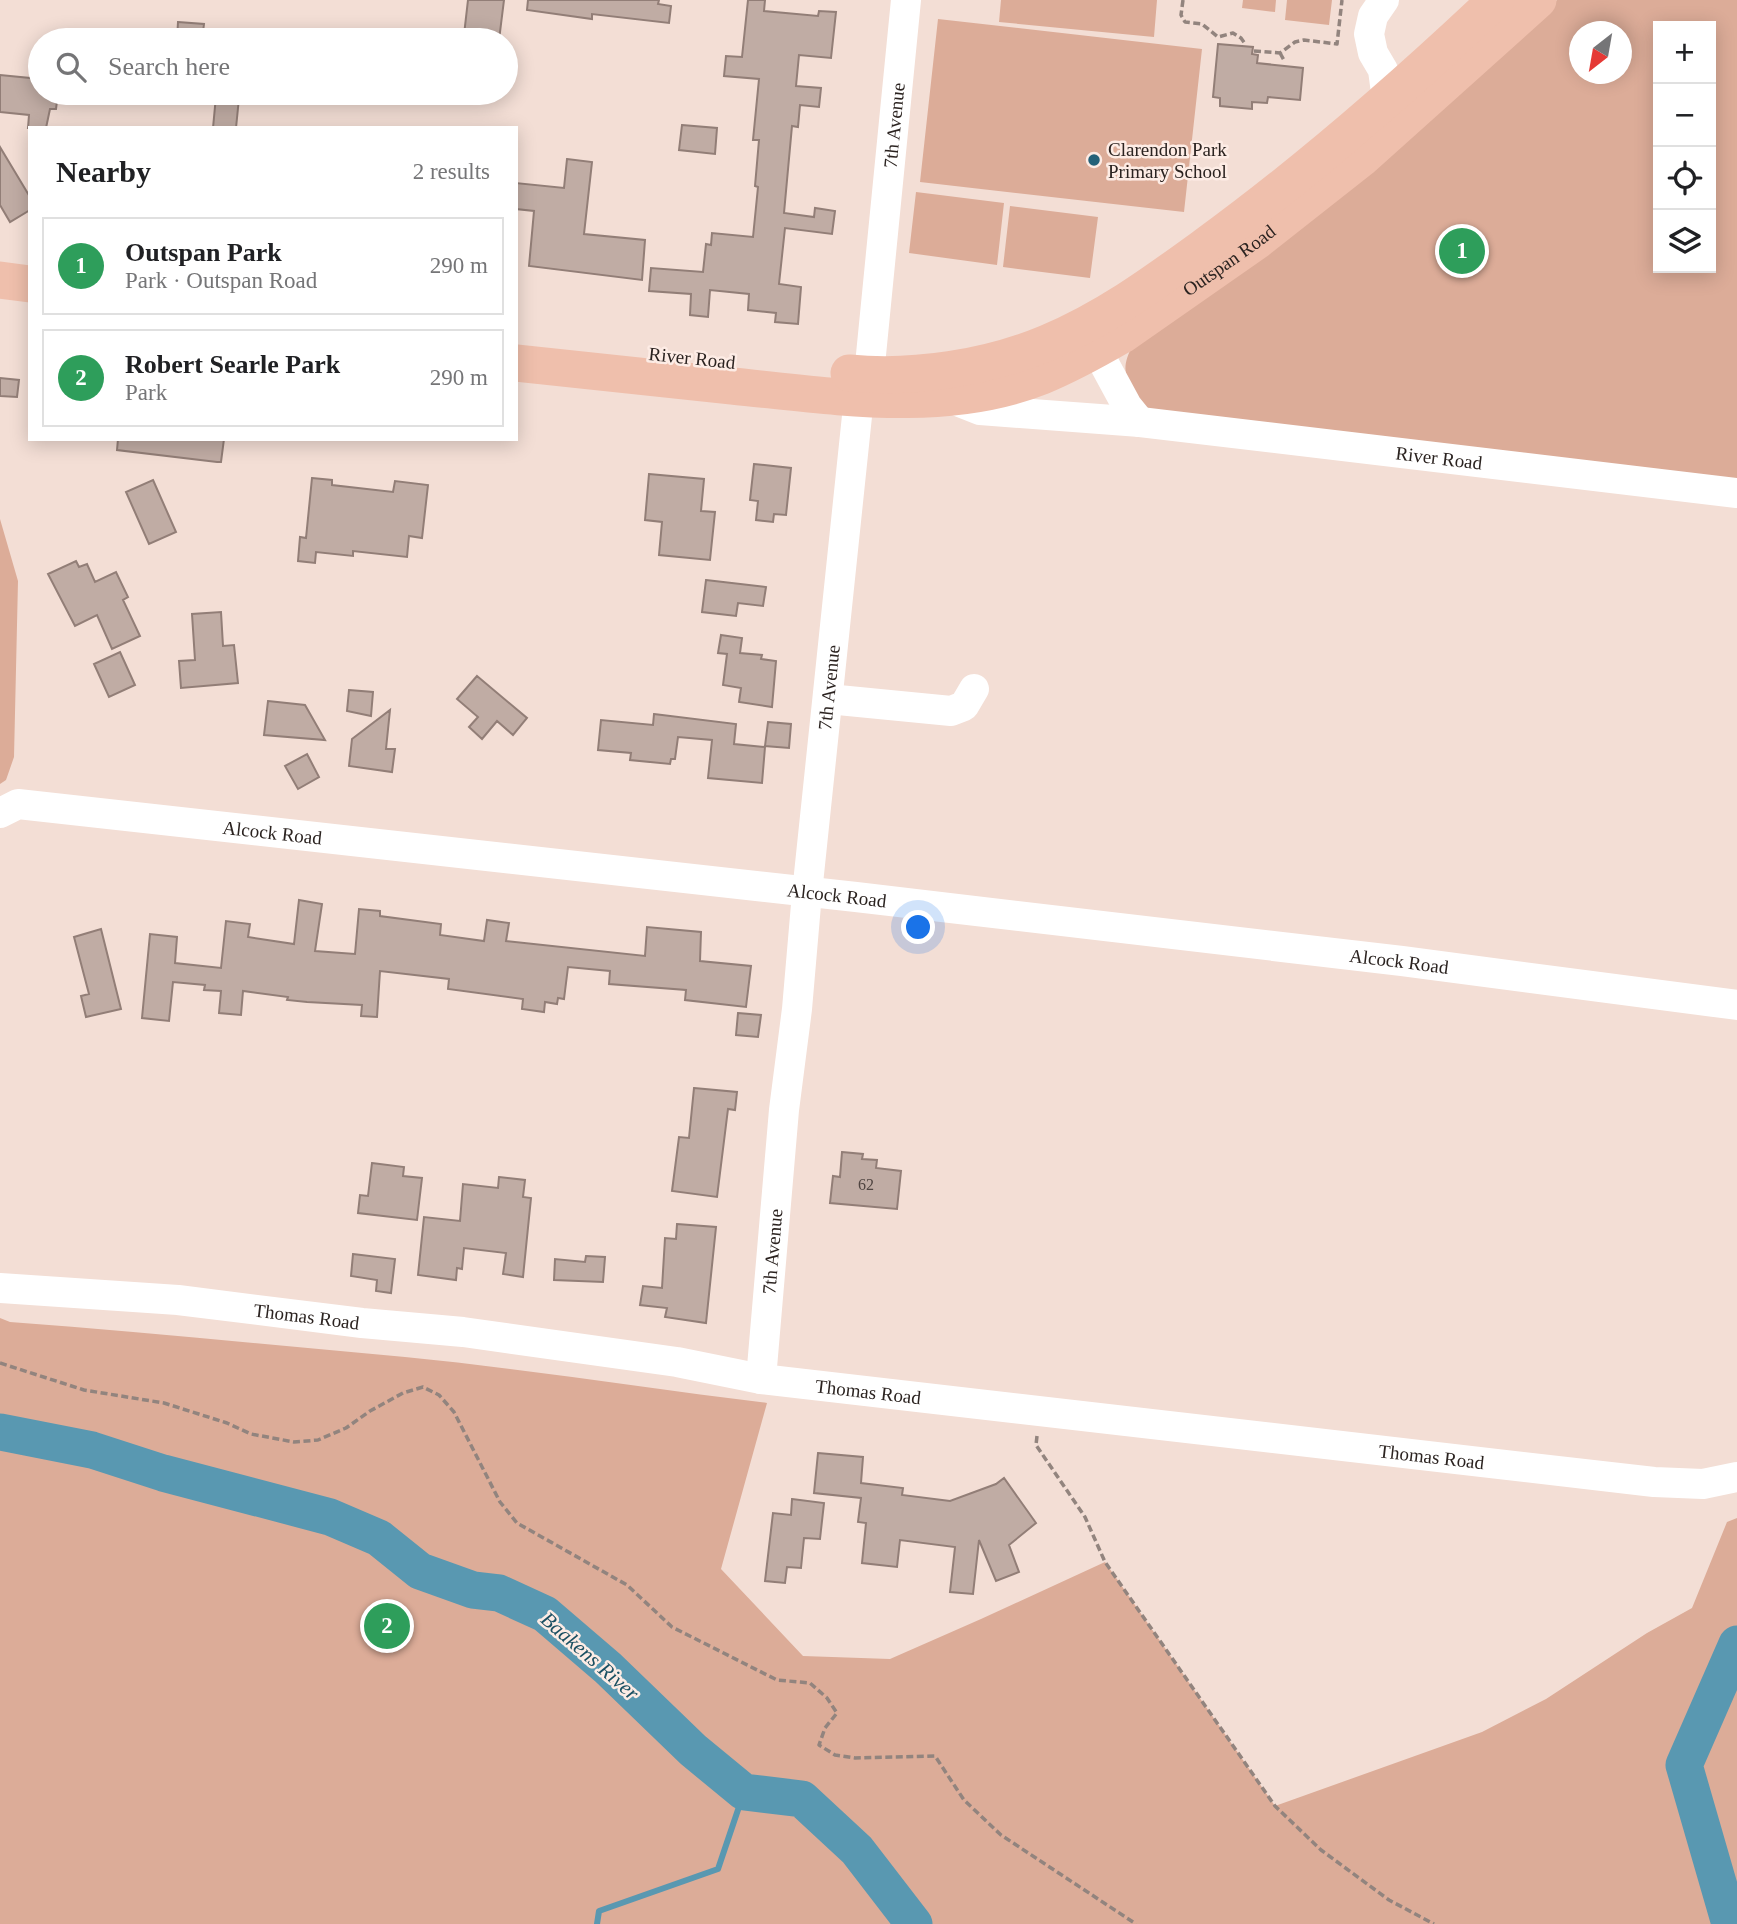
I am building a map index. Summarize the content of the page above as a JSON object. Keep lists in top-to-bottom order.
{
  "streets": {
    "main road": ["Outspan Road", "River Road"],
    "street": ["7th Avenue", "Alcock Road", "Thomas Road"]
  },
  "crossings": [
    ["7th Avenue", "Outspan Road"],
    ["7th Avenue", "River Road"],
    ["7th Avenue", "Alcock Road"],
    ["7th Avenue", "Thomas Road"],
    ["Outspan Road", "River Road"]
  ],
  "water": ["Baakens River"],
  "places": ["Clarendon Park Primary School"],
  "house_numbers": ["62"],
  "north": "bottom left",
  "page": {
    "map_buttons": ["+", "−"],
    "search": "Search here",
    "heading": ["Nearby", "2 results"],
    "list": [
      {
        "mark": "1",
        "name": "Outspan Park",
        "note": "Park · Outspan Road",
        "value": "290 m"
      },
      {
        "mark": "2",
        "name": "Robert Searle Park",
        "note": "Park",
        "value": "290 m"
      }
    ],
    "pins": ["1", "2"]
  }
}
